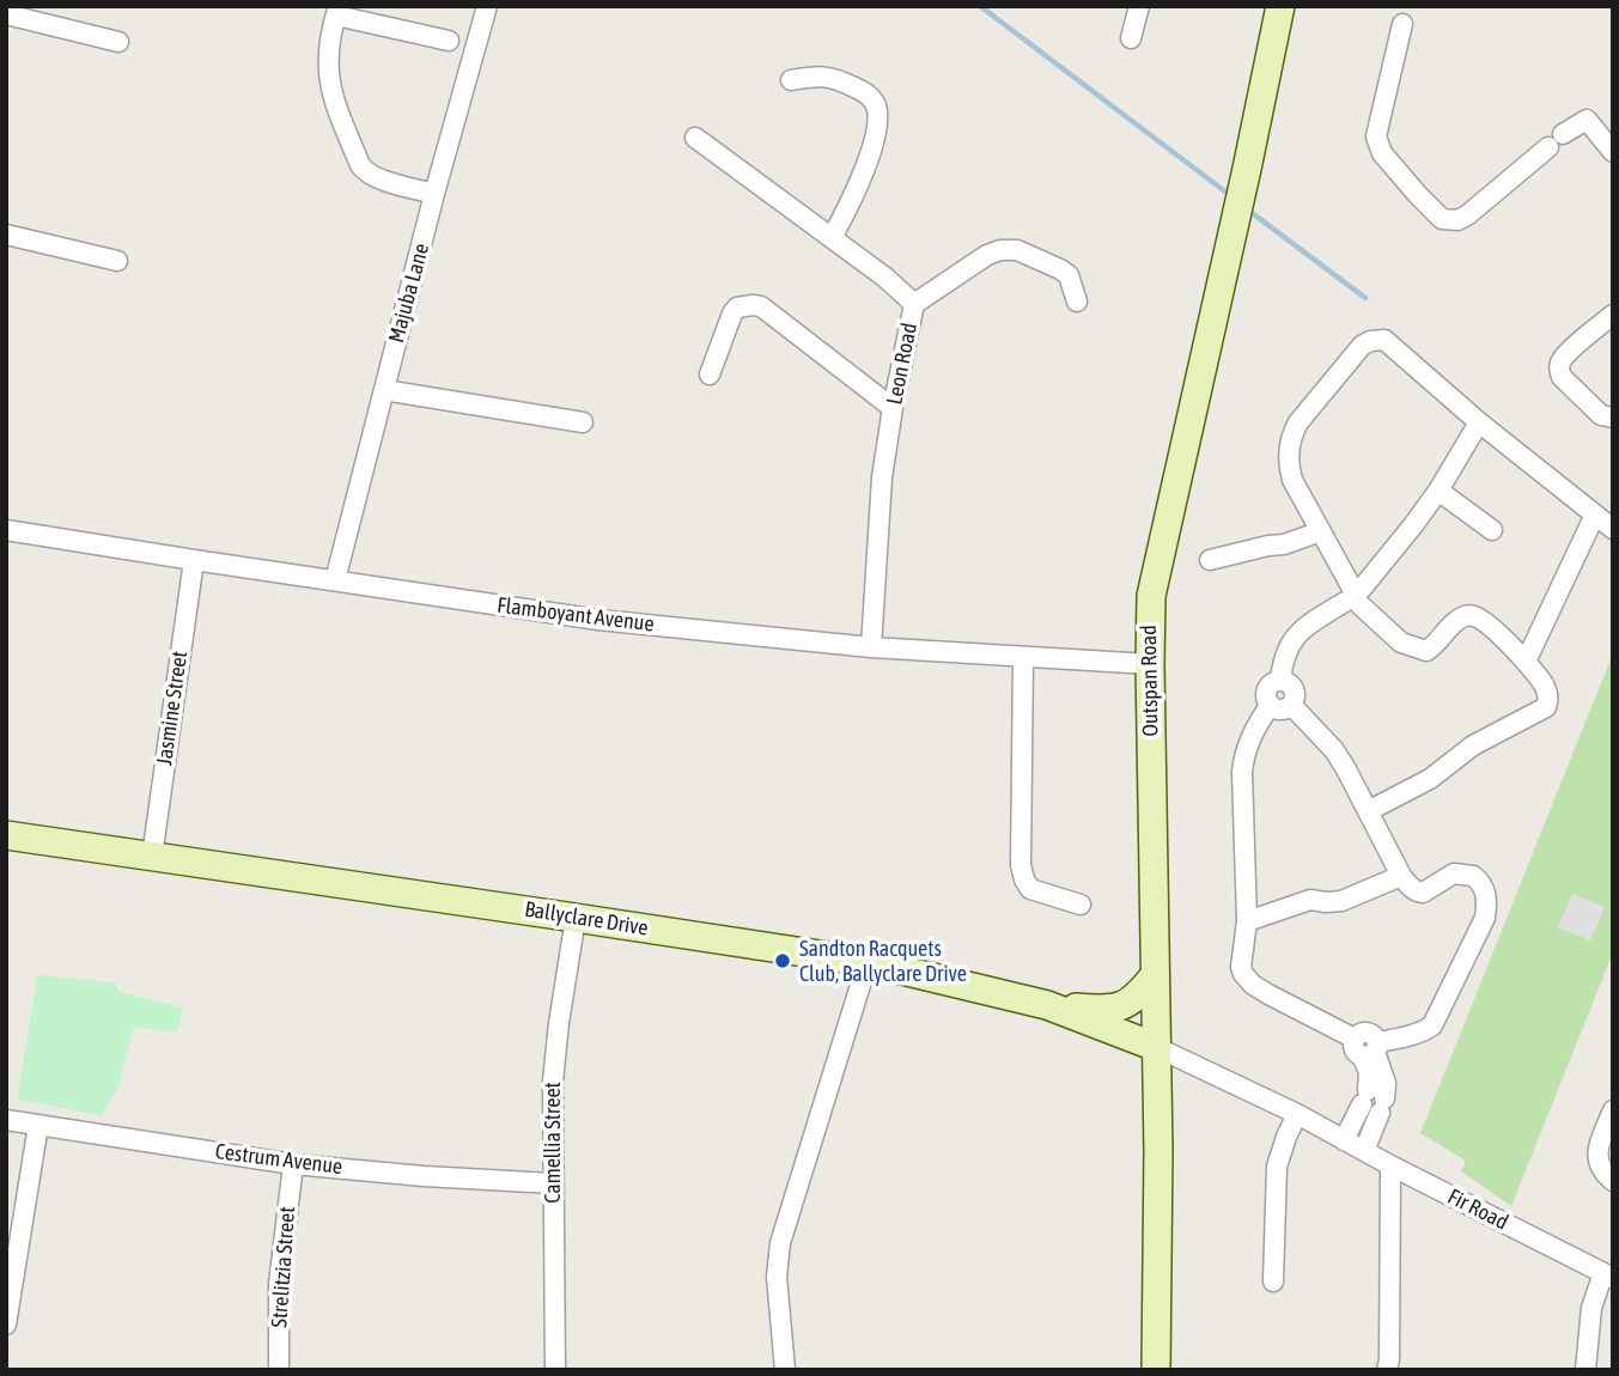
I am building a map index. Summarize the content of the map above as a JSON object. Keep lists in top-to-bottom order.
{
  "streets": {
    "street": [
      "Majuba Lane",
      "Leon Road",
      "Flamboyant Avenue",
      "Outspan Road",
      "Jasmine Street",
      "Ballyclare Drive",
      "Camellia Street",
      "Cestrum Avenue",
      "Fir Road",
      "Strelitzia Street"
    ]
  },
  "crossings": [
    ["Majuba Lane", "Flamboyant Avenue"],
    ["Leon Road", "Flamboyant Avenue"],
    ["Flamboyant Avenue", "Outspan Road"],
    ["Flamboyant Avenue", "Jasmine Street"],
    ["Outspan Road", "Ballyclare Drive"],
    ["Outspan Road", "Fir Road"],
    ["Jasmine Street", "Ballyclare Drive"],
    ["Ballyclare Drive", "Camellia Street"],
    ["Ballyclare Drive", "Fir Road"],
    ["Camellia Street", "Cestrum Avenue"],
    ["Cestrum Avenue", "Strelitzia Street"]
  ],
  "places": ["Sandton Racquets Club, Ballyclare Drive"]
}
